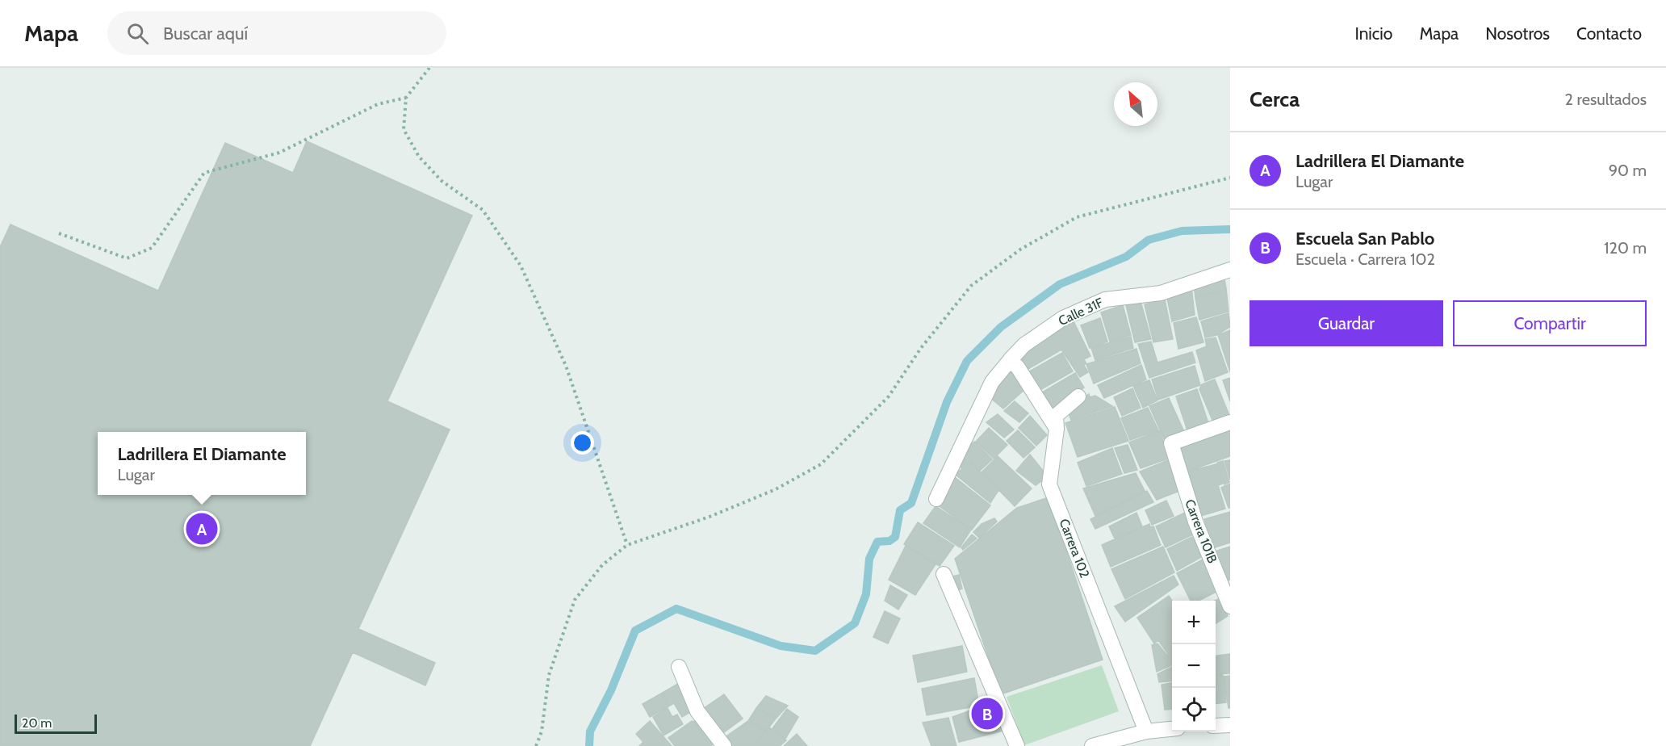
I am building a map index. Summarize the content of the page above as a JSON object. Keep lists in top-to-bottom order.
{
  "streets": {
    "street": ["Calle 31F", "Carrera 101B", "Carrera 102"]
  },
  "scale_bar": "20 m",
  "north": "top left",
  "page": {
    "header": "Mapa",
    "search": "Buscar aquí",
    "nav": [
      "Inicio",
      "Mapa",
      "Nosotros",
      "Contacto"
    ],
    "heading": ["Cerca", "2 resultados"],
    "list": [
      {
        "mark": "A",
        "name": "Ladrillera El Diamante",
        "note": "Lugar",
        "value": "90 m"
      },
      {
        "mark": "B",
        "name": "Escuela San Pablo",
        "note": "Escuela · Carrera 102",
        "value": "120 m"
      }
    ],
    "buttons": ["Guardar", "Compartir"],
    "popup": ["Ladrillera El Diamante", "Lugar"],
    "pins": ["A", "B"],
    "map_buttons": ["+", "−"],
    "scale": "20 m"
  }
}
